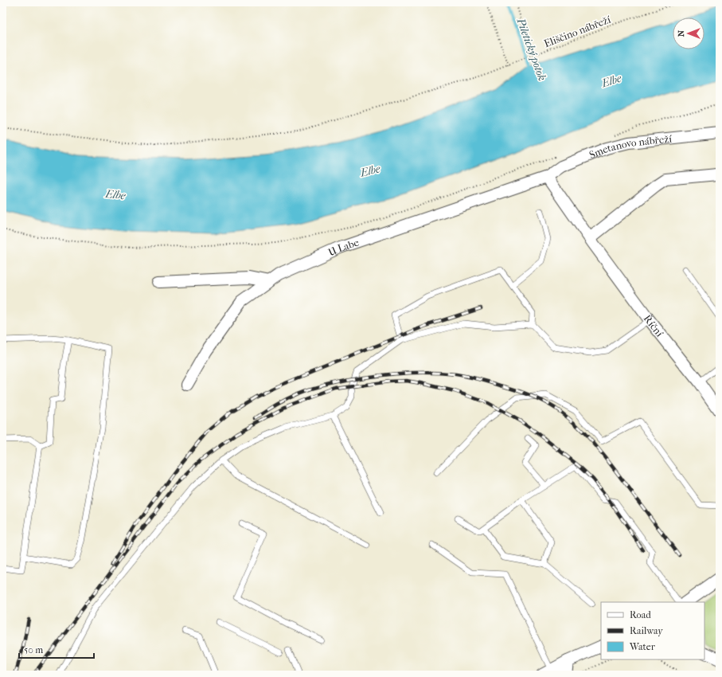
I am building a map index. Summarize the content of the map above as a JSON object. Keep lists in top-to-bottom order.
{
  "streets": {
    "street": ["Smetanovo nábřeží", "U Labe", "Říční"],
    "path": ["Eliščino nábřeží"]
  },
  "crossings": [
    ["Smetanovo nábřeží", "U Labe"],
    ["Smetanovo nábřeží", "Říční"],
    ["U Labe", "Říční"]
  ],
  "water": ["Piletický potok", "Elbe"],
  "legend": ["Road", "Railway", "Water"],
  "scale_bar": "50 m",
  "north": "left"
}
